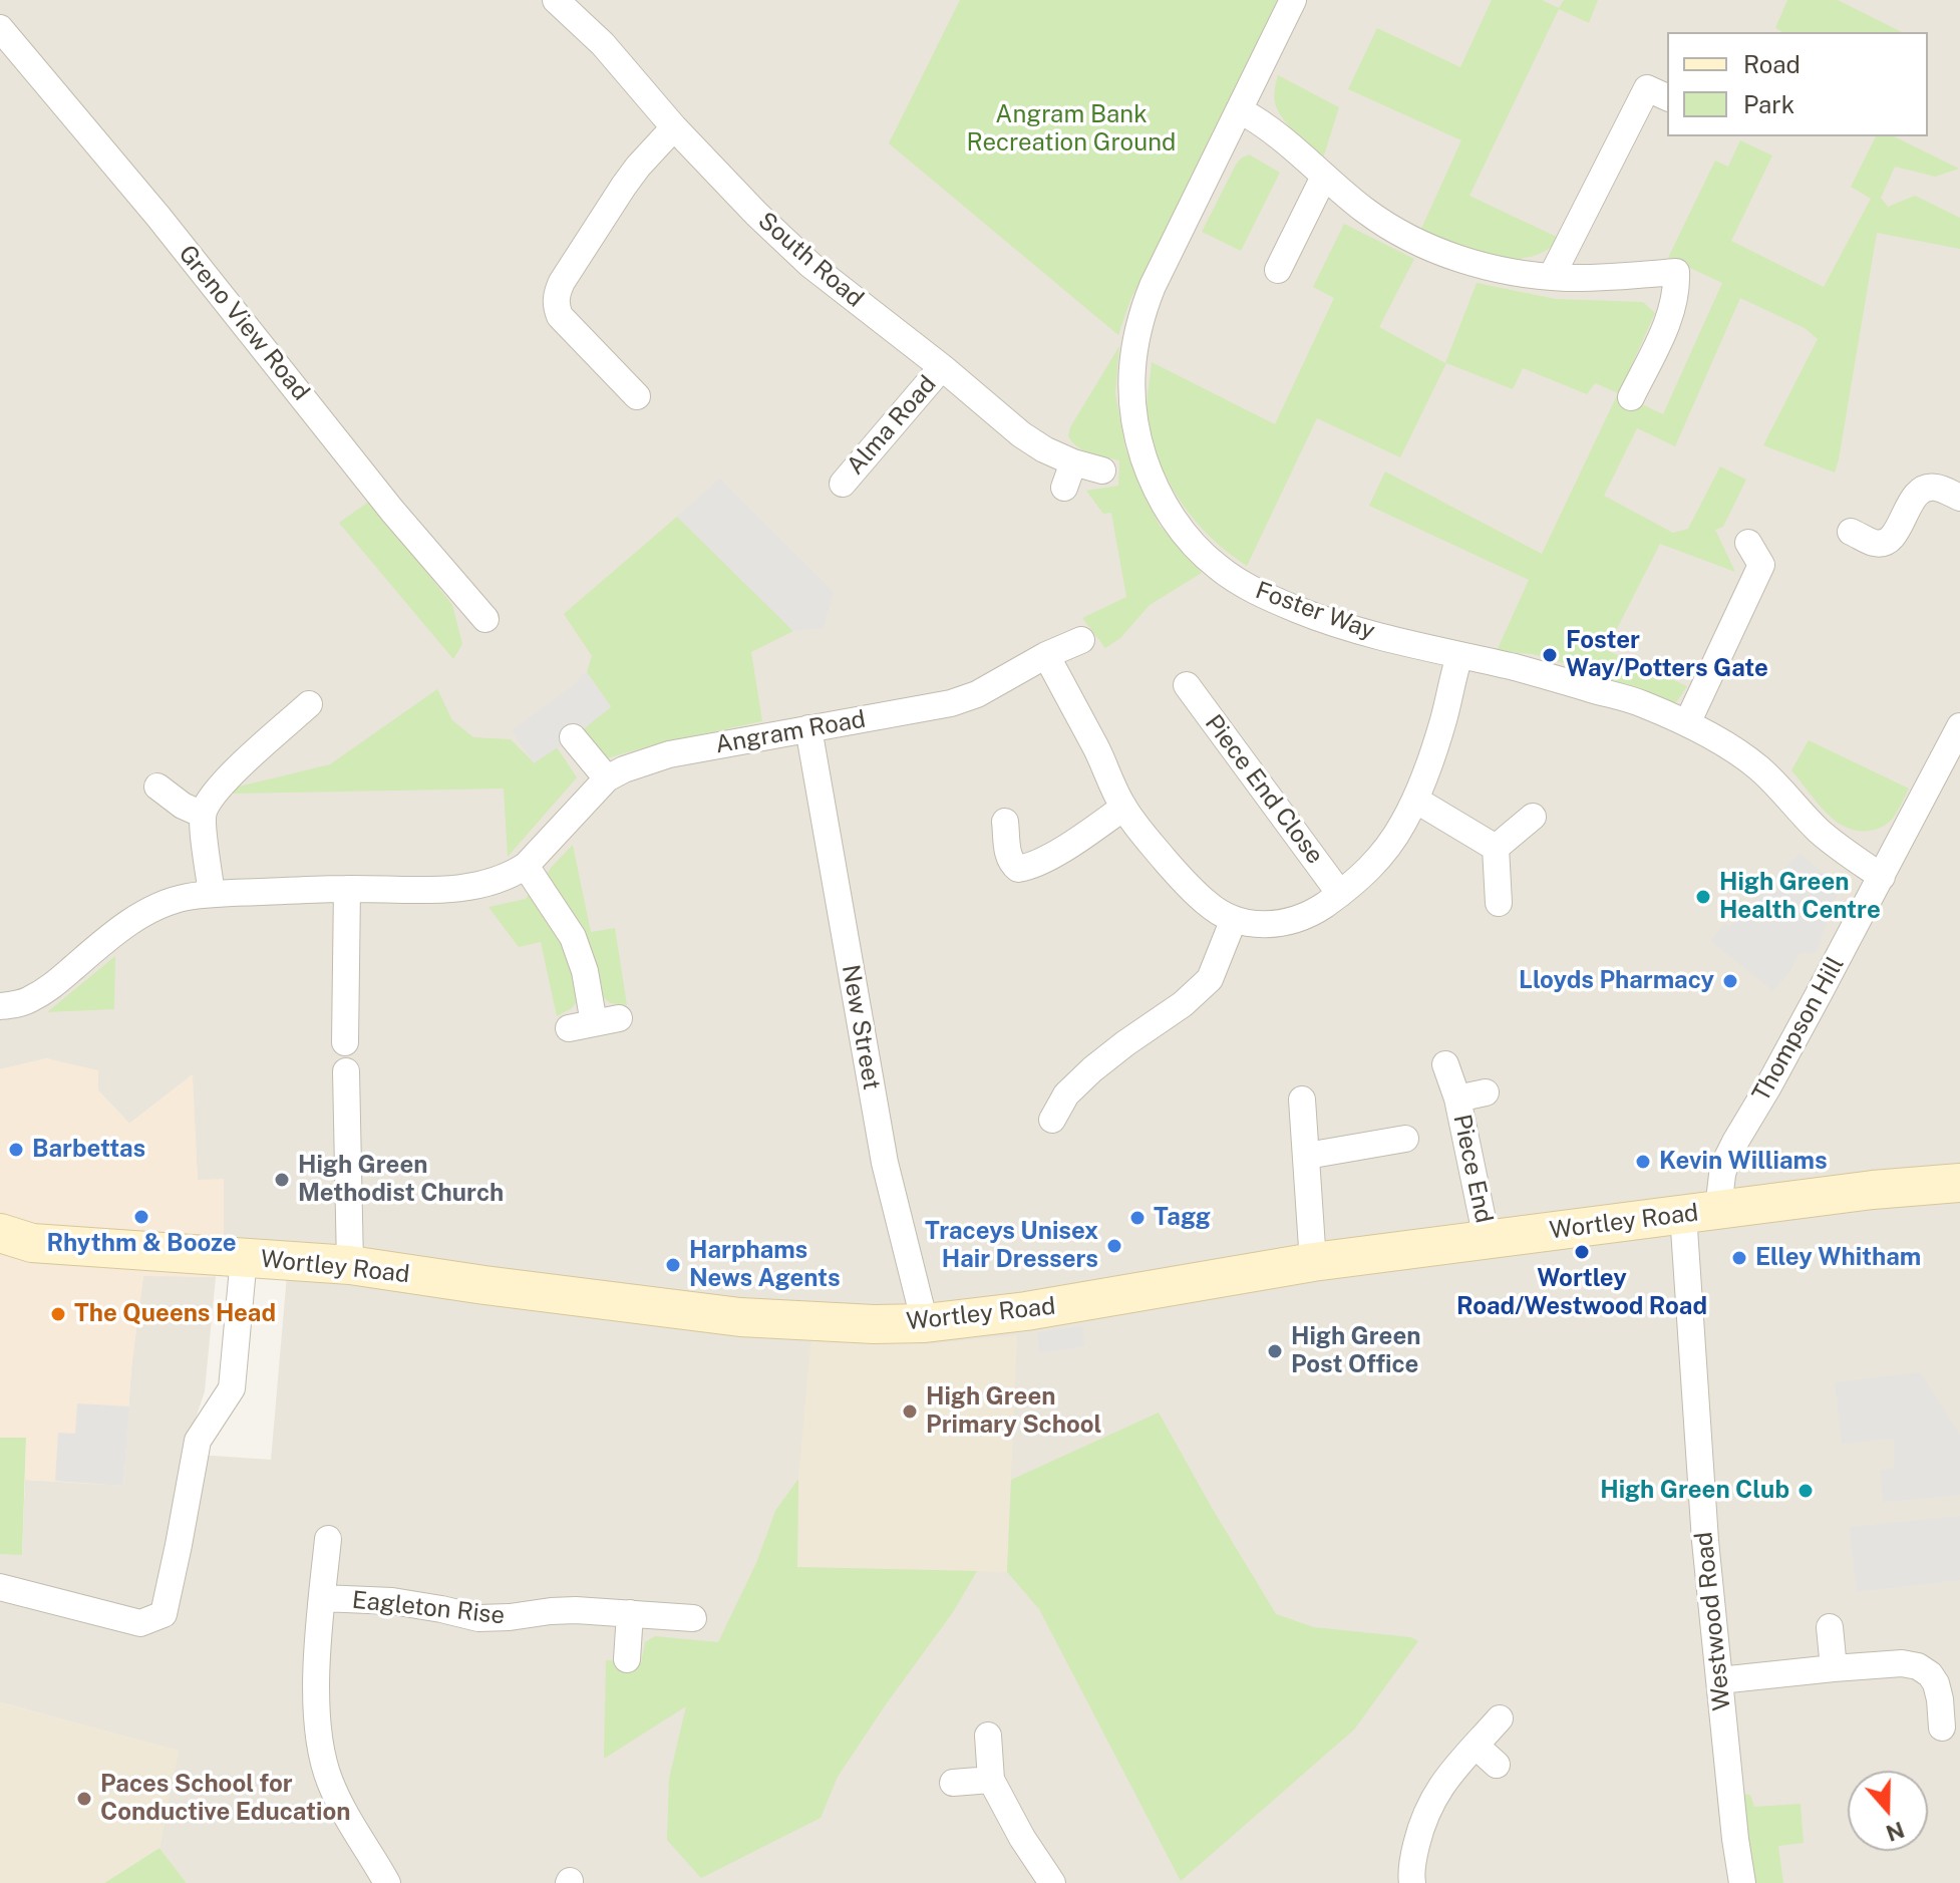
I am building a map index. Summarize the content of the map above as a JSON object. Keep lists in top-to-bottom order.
{
  "streets": {
    "street": [
      "South Road",
      "Greno View Road",
      "Alma Road",
      "Foster Way",
      "Angram Road",
      "Piece End Close",
      "New Street",
      "Thompson Hill",
      "Piece End",
      "Wortley Road",
      "Eagleton Rise",
      "Westwood Road"
    ]
  },
  "crossings": [
    ["South Road", "Alma Road"],
    ["Foster Way", "Thompson Hill"],
    ["Angram Road", "New Street"],
    ["New Street", "Wortley Road"],
    ["Thompson Hill", "Wortley Road"],
    ["Piece End", "Wortley Road"],
    ["Wortley Road", "Westwood Road"]
  ],
  "parks": ["Angram Bank Recreation Ground"],
  "places": [
    "Foster Way/Potters Gate",
    "High Green Health Centre",
    "Lloyds Pharmacy",
    "Barbettas",
    "Kevin Williams",
    "High Green Methodist Church",
    "Rhythm & Booze",
    "Tagg",
    "Traceys Unisex Hair Dressers",
    "Wortley Road/Westwood Road",
    "Elley Whitham",
    "Harphams News Agents",
    "The Queens Head",
    "High Green Post Office",
    "High Green Primary School",
    "High Green Club",
    "Paces School for Conductive Education"
  ],
  "legend": ["Road", "Park"],
  "north": "bottom"
}
